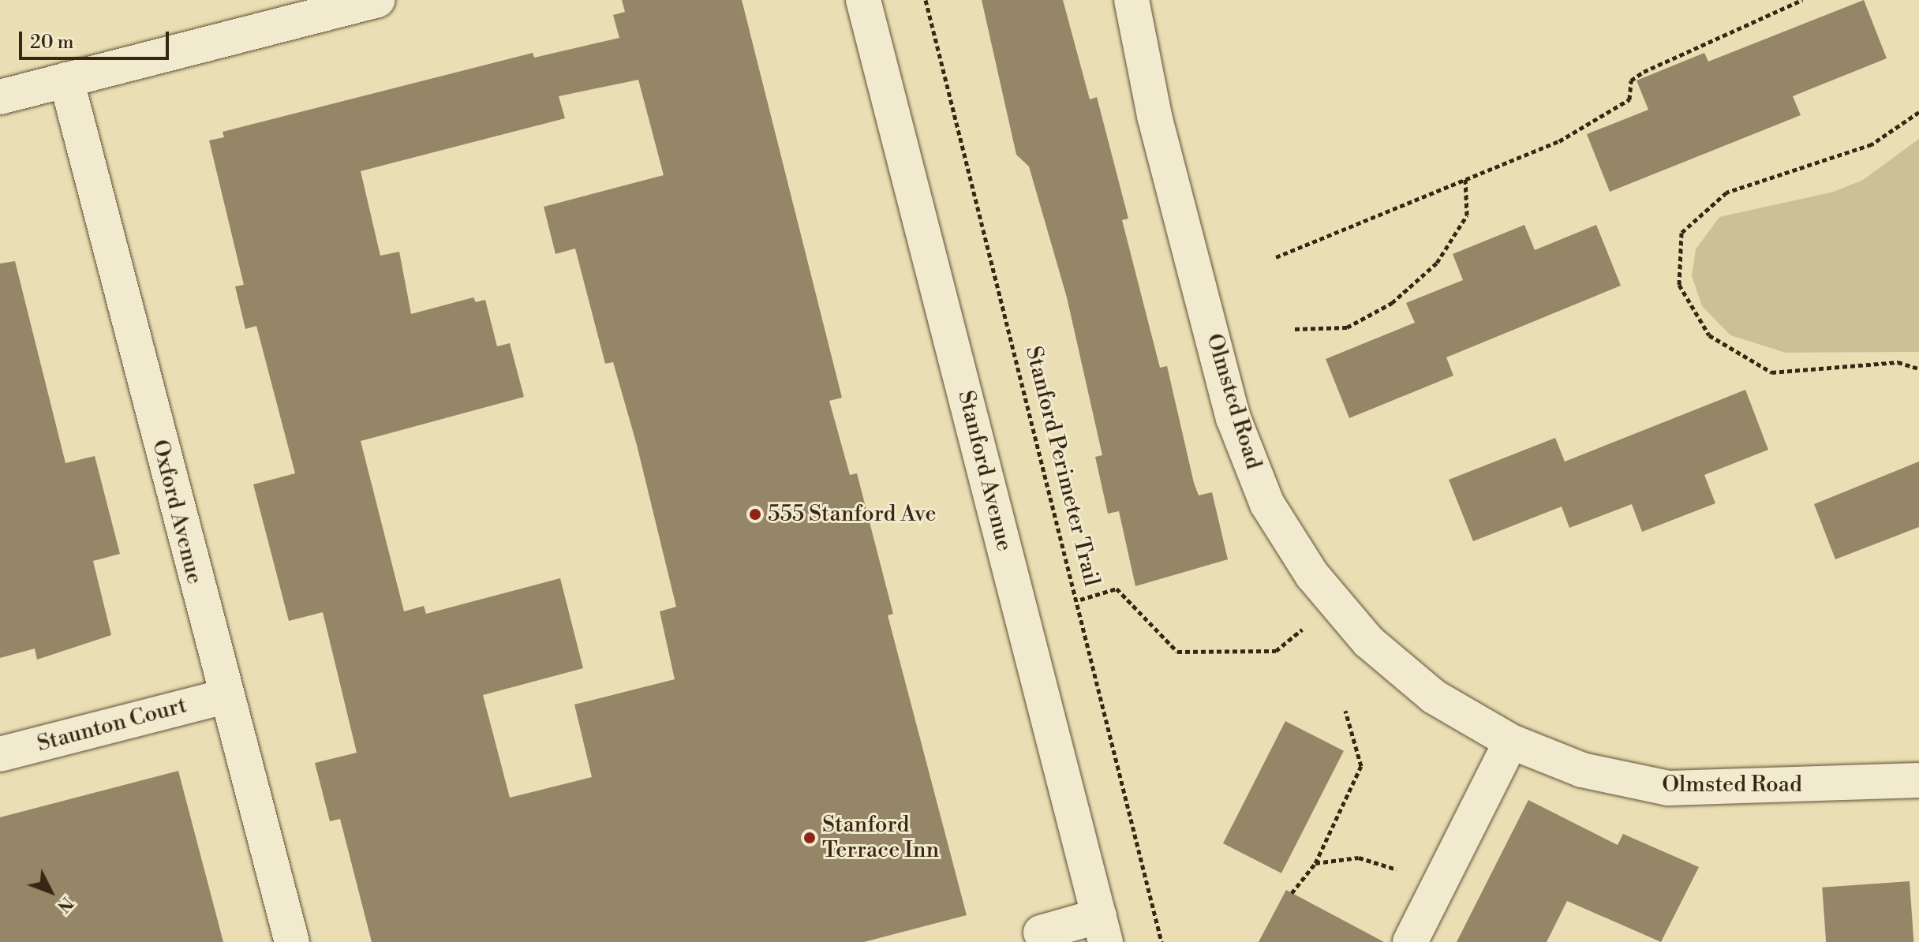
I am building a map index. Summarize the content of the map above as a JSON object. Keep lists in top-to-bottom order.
{
  "streets": {
    "street": [
      "Olmsted Road",
      "Stanford Avenue",
      "Oxford Avenue",
      "Staunton Court"
    ],
    "path": ["Stanford Perimeter Trail"]
  },
  "crossings": [
    ["Oxford Avenue", "Staunton Court"]
  ],
  "places": ["555 Stanford Ave", "Stanford Terrace Inn"],
  "scale_bar": "20 m",
  "north": "bottom right"
}
